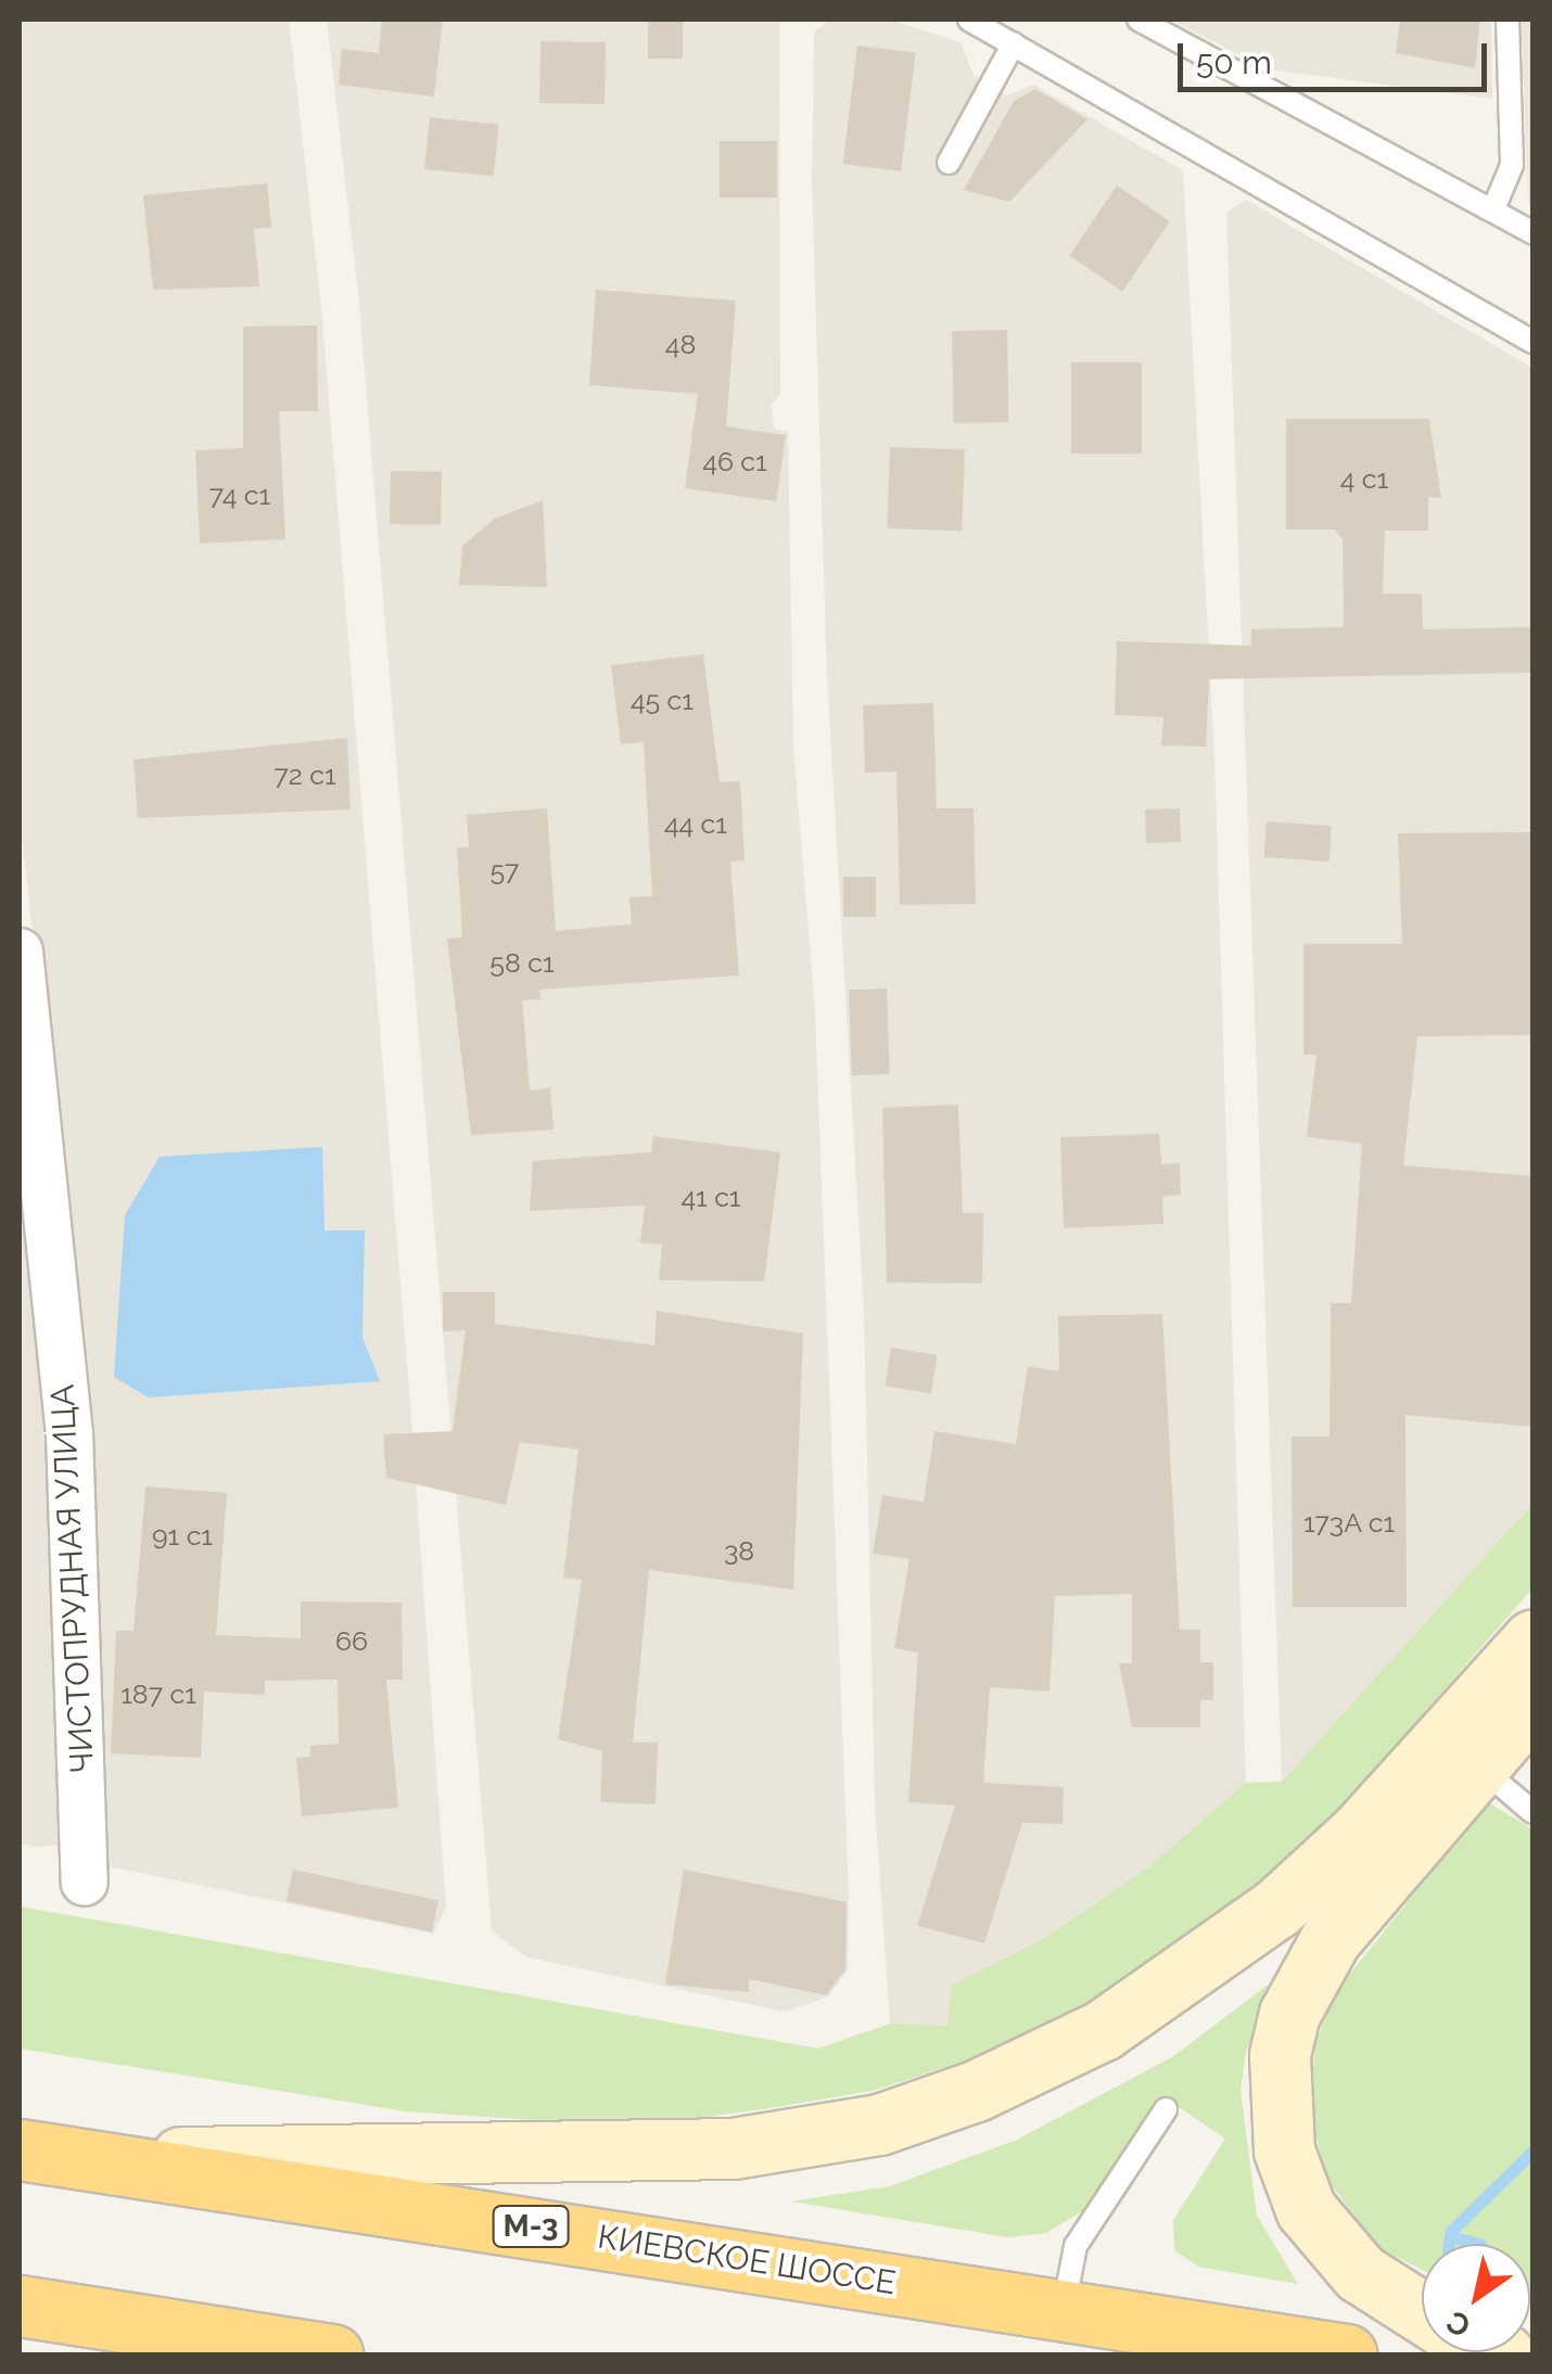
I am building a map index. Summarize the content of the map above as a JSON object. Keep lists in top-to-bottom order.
{
  "streets": {
    "highway": ["М-3", "КИЕВСКОЕ ШОССЕ"],
    "street": ["ЧИСТОПРУДНАЯ УЛИЦА"]
  },
  "house_numbers": [
    "48",
    "46 с1",
    "4 с1",
    "74 с1",
    "45 с1",
    "72 с1",
    "44 с1",
    "57",
    "58 с1",
    "41 с1",
    "173А с1",
    "91 с1",
    "38",
    "66",
    "187 с1"
  ],
  "scale_bar": "50 m",
  "north": "bottom left"
}
